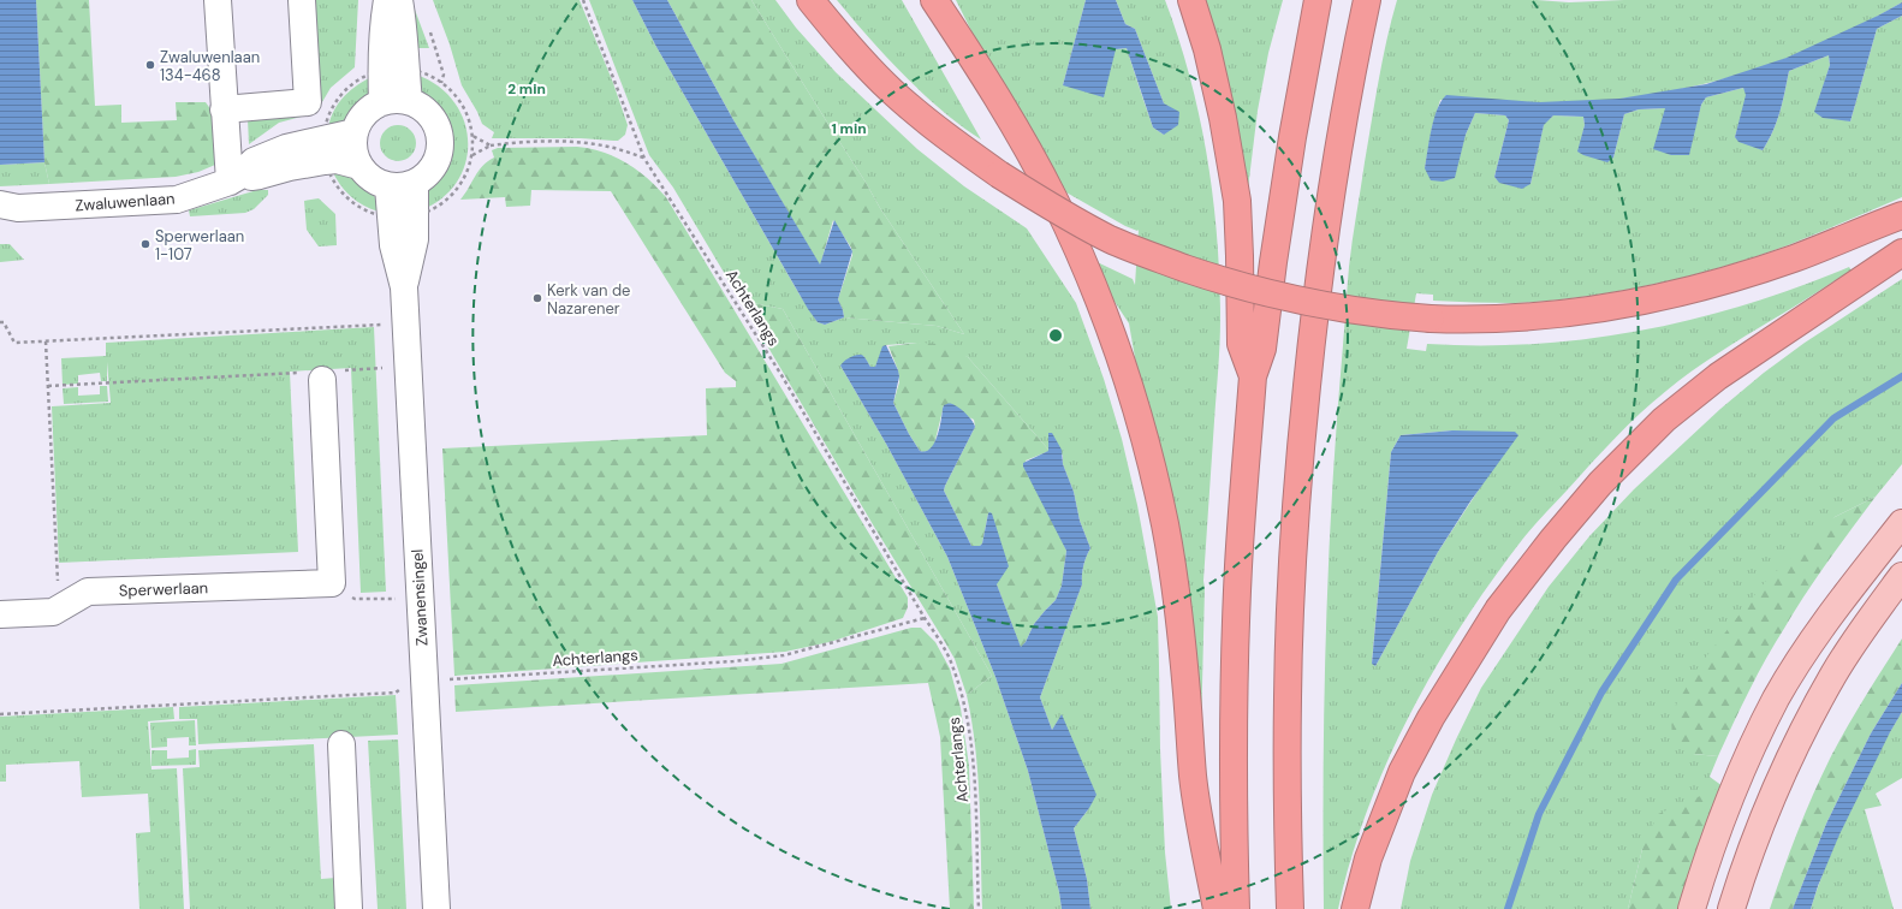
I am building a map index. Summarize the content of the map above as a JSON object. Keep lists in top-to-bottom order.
{
  "streets": {
    "street": ["Zwaluwenlaan", "Sperwerlaan", "Zwanensingel"],
    "path": ["Achterlangs"]
  },
  "crossings": [
    ["Zwaluwenlaan", "Zwanensingel"],
    ["Achterlangs", "Zwanensingel"]
  ],
  "places": ["Zwaluwenlaan 134-468", "Sperwerlaan 1-107", "Kerk van de Nazarener"],
  "rings": ["2 min", "1 min"]
}
